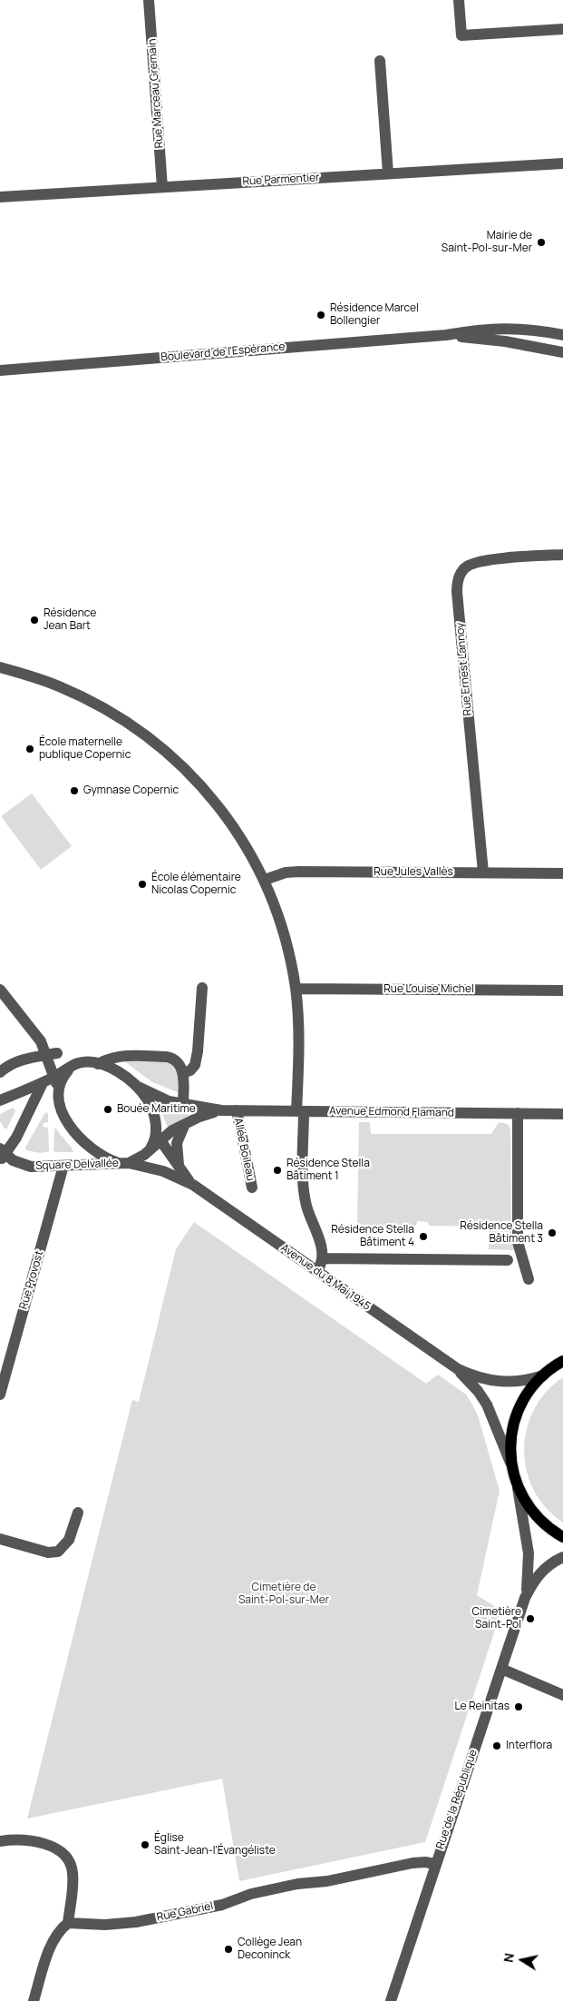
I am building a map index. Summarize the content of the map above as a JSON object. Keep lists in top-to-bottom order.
{
  "streets": {
    "street": [
      "Rue Marceau Gremain",
      "Rue Parmentier",
      "Boulevard de l'Espérance",
      "Rue Ernest Lannoy",
      "Rue Jules Vallès",
      "Rue Louise Michel",
      "Avenue Edmond Flamand",
      "Allée Boileau",
      "Square Delvallée",
      "Avenue du 8 Mai 1945",
      "Rue Provost",
      "Rue de la République",
      "Rue Gabriel"
    ]
  },
  "crossings": [
    ["Rue Marceau Gremain", "Rue Parmentier"],
    ["Rue Ernest Lannoy", "Rue Jules Vallès"],
    ["Avenue Edmond Flamand", "Allée Boileau"],
    ["Avenue Edmond Flamand", "Square Delvallée"],
    ["Square Delvallée", "Avenue du 8 Mai 1945"],
    ["Square Delvallée", "Rue Provost"],
    ["Rue de la République", "Rue Gabriel"]
  ],
  "parks": ["Cimetière de Saint-Pol-sur-Mer"],
  "places": [
    "Mairie de Saint-Pol-sur-Mer",
    "Résidence Marcel Bollengier",
    "Résidence Jean Bart",
    "École maternelle publique Copernic",
    "Gymnase Copernic",
    "École élémentaire Nicolas Copernic",
    "Bouée Maritime",
    "Résidence Stella Bâtiment 1",
    "Résidence Stella Bâtiment 3",
    "Résidence Stella Bâtiment 4",
    "Cimetière Saint-Pol",
    "Le Reinitas",
    "Interflora",
    "Église Saint-Jean-l'Évangéliste",
    "Collège Jean Deconinck"
  ],
  "north": "left"
}
